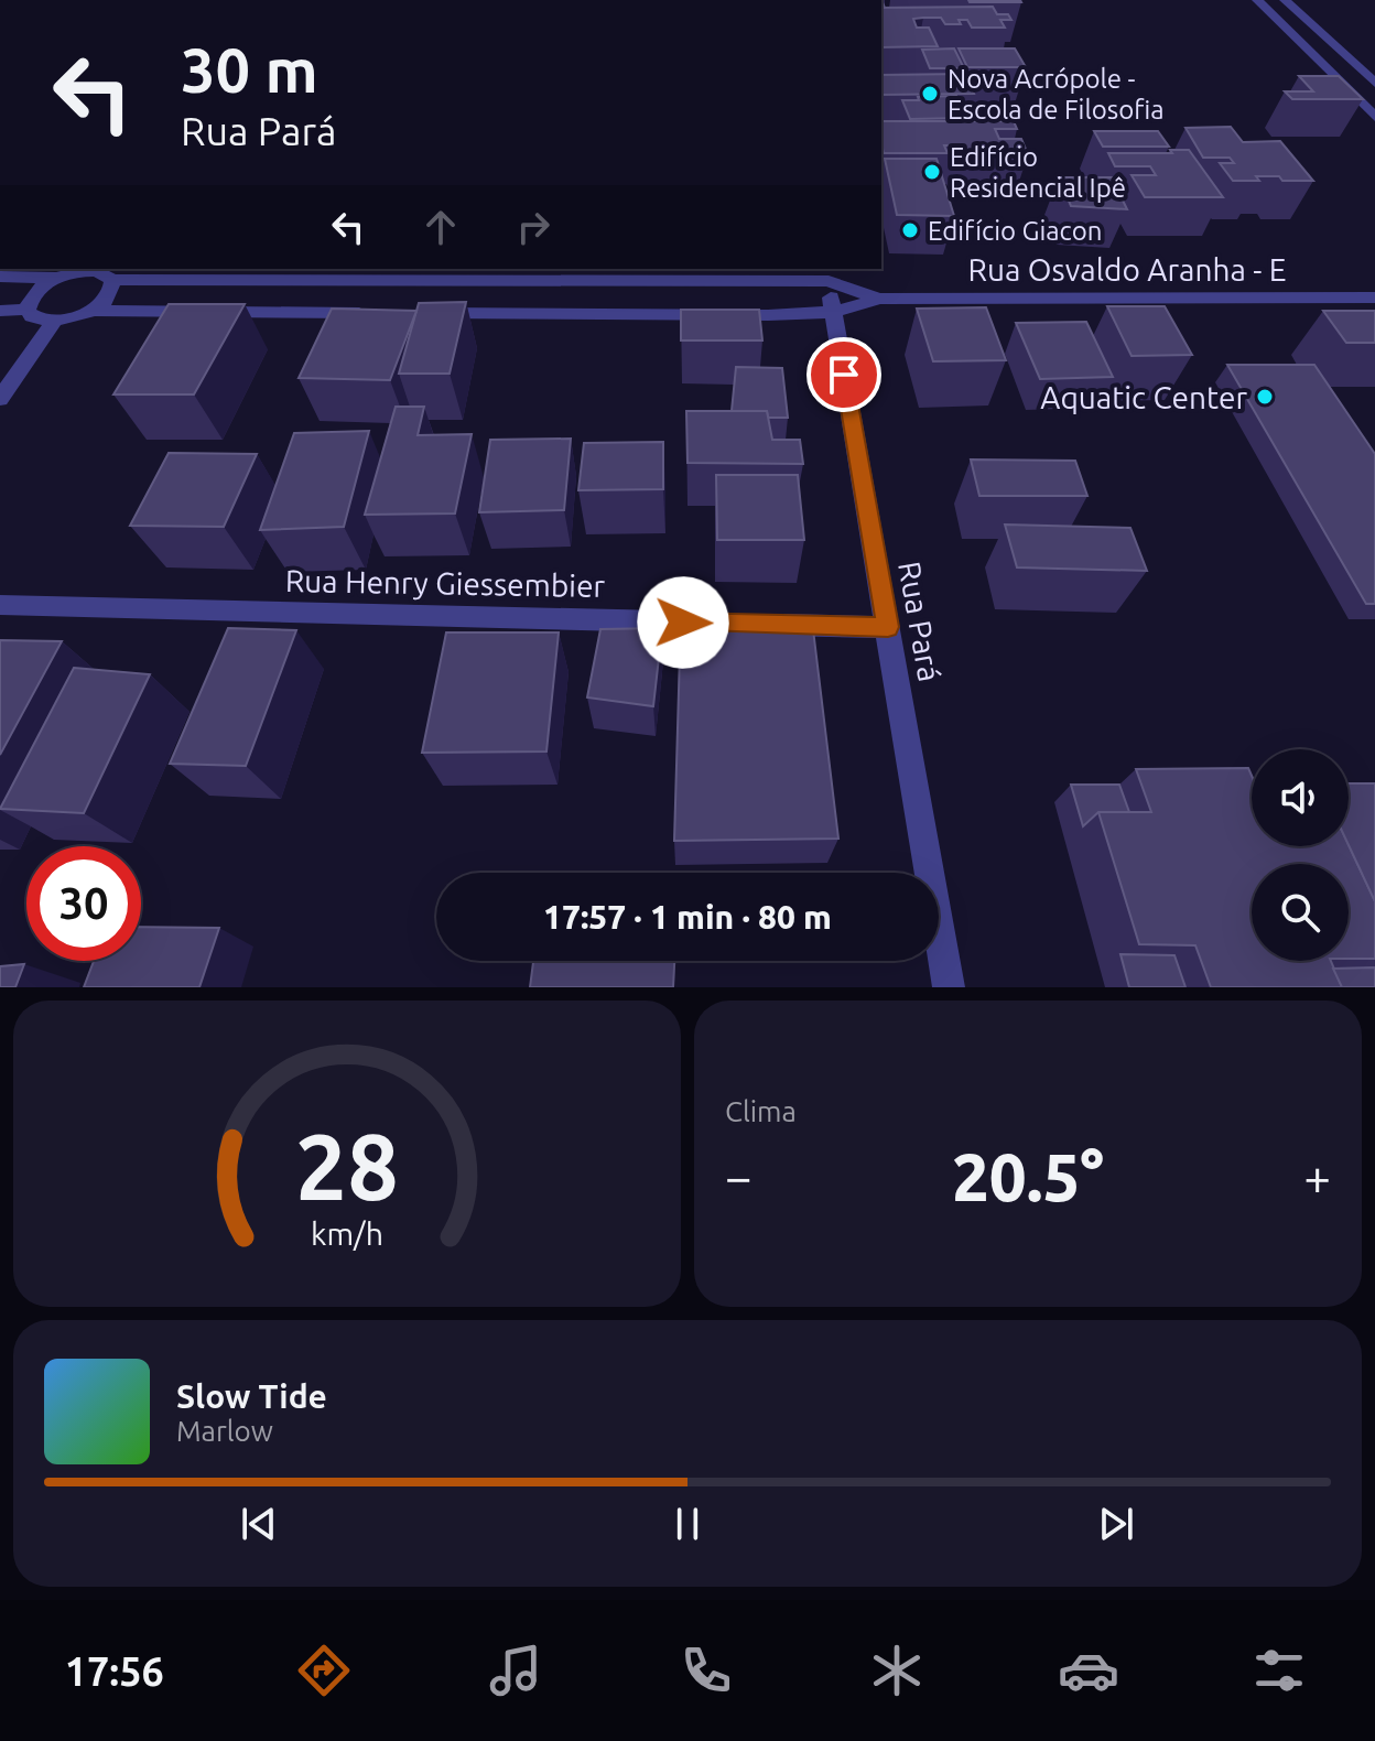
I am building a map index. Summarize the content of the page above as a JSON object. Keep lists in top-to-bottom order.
{
  "streets": {
    "street": ["Rua Osvaldo Aranha - E", "Rua Henry Giessembier", "Rua Pará"]
  },
  "crossings": [
    ["Rua Osvaldo Aranha - E", "Rua Pará"]
  ],
  "places": [
    "Nova Acrópole - Escola de Filosofia",
    "Edifício Residencial Ipê",
    "Edifício Giacon",
    "Aquatic Center"
  ],
  "page": {
    "turn": ["30 m", "Rua Pará"],
    "limit": "30",
    "trip": "17:57 · 1 min · 80 m",
    "tile": "Clima",
    "heat": ["−", "20.5°", "+"],
    "song": ["Slow Tide", "Marlow"],
    "tabs": "17:56",
    "gauge": ["28", "km/h"]
  }
}
